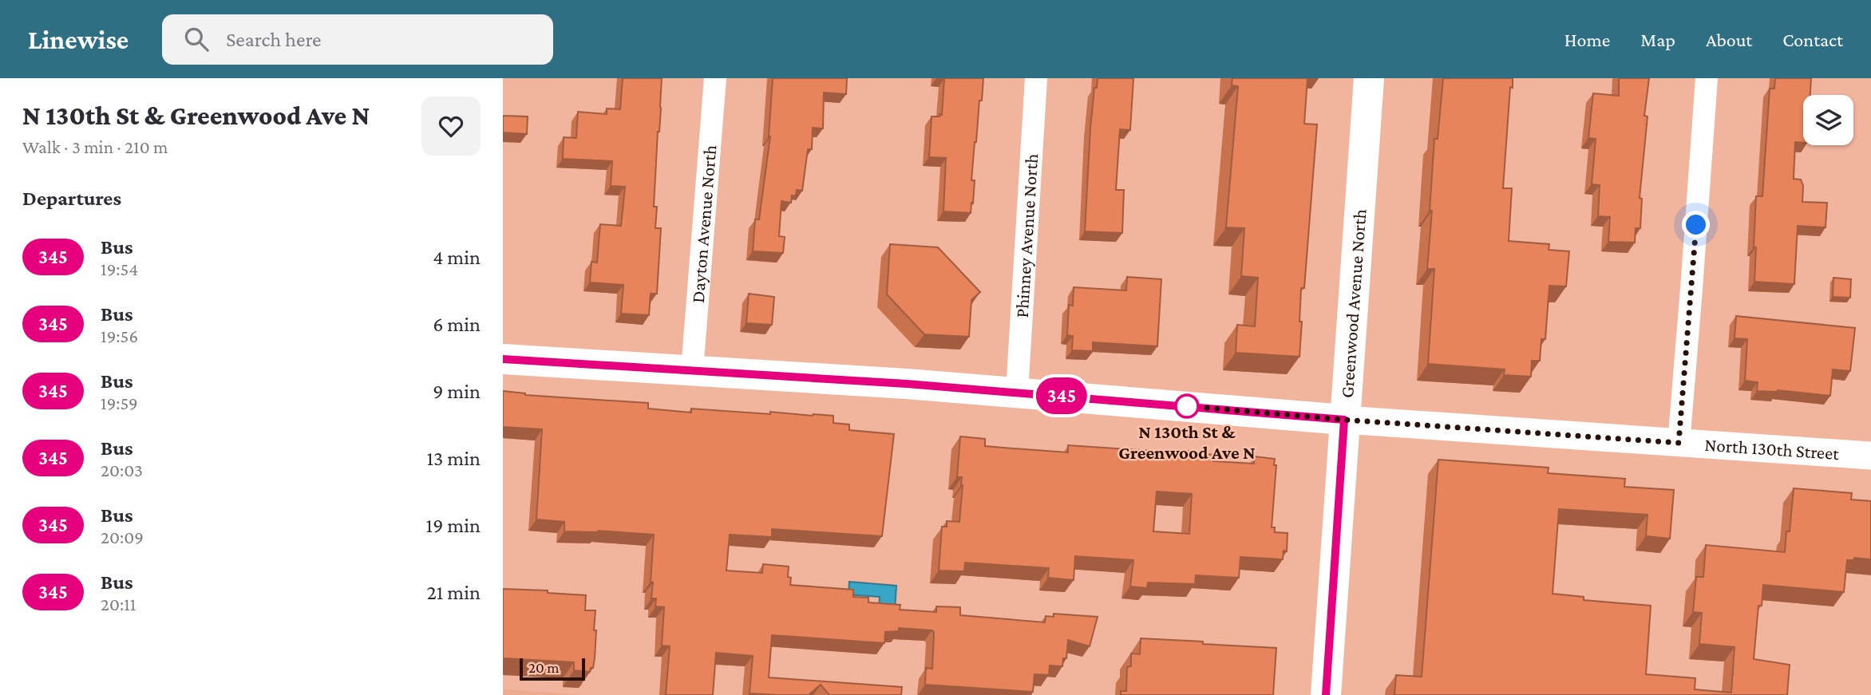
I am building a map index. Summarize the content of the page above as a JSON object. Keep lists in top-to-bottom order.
{
  "streets": {
    "main road": ["Greenwood Avenue North", "North 130th Street"],
    "street": ["Dayton Avenue North", "Phinney Avenue North"]
  },
  "crossings": [
    ["Dayton Avenue North", "North 130th Street"],
    ["Phinney Avenue North", "North 130th Street"],
    ["Greenwood Avenue North", "North 130th Street"]
  ],
  "places": ["N 130th St & Greenwood Ave N"],
  "lines": ["bus line 345"],
  "scale_bar": "20 m",
  "page": {
    "header": "Linewise",
    "search": "Search here",
    "nav": [
      "Home",
      "Map",
      "About",
      "Contact"
    ],
    "heading": [
      ["N 130th St & Greenwood Ave N", "Walk · 3 min · 210 m"],
      "Departures"
    ],
    "on_map": "345",
    "list": [
      {
        "mark": "345",
        "name": "Bus",
        "note": "19:54",
        "value": "4 min"
      },
      {
        "mark": "345",
        "name": "Bus",
        "note": "19:56",
        "value": "6 min"
      },
      {
        "mark": "345",
        "name": "Bus",
        "note": "19:59",
        "value": "9 min"
      },
      {
        "mark": "345",
        "name": "Bus",
        "note": "20:03",
        "value": "13 min"
      },
      {
        "mark": "345",
        "name": "Bus",
        "note": "20:09",
        "value": "19 min"
      },
      {
        "mark": "345",
        "name": "Bus",
        "note": "20:11",
        "value": "21 min"
      }
    ],
    "scale": "20 m"
  }
}
